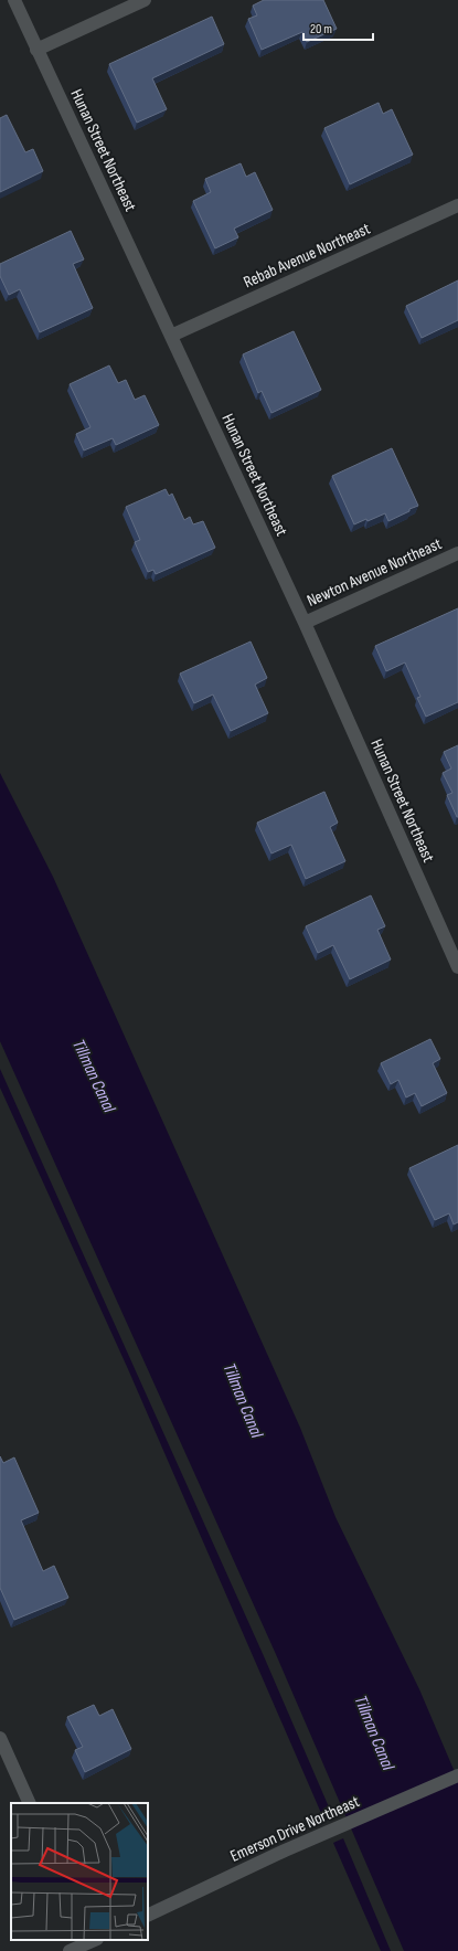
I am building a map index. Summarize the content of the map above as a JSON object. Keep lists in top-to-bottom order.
{
  "streets": {
    "street": [
      "Hunan Street Northeast",
      "Rebab Avenue Northeast",
      "Newton Avenue Northeast",
      "Emerson Drive Northeast"
    ]
  },
  "crossings": [
    ["Hunan Street Northeast", "Rebab Avenue Northeast"],
    ["Hunan Street Northeast", "Newton Avenue Northeast"]
  ],
  "water": ["Tillman Canal"],
  "scale_bar": "20 m"
}
